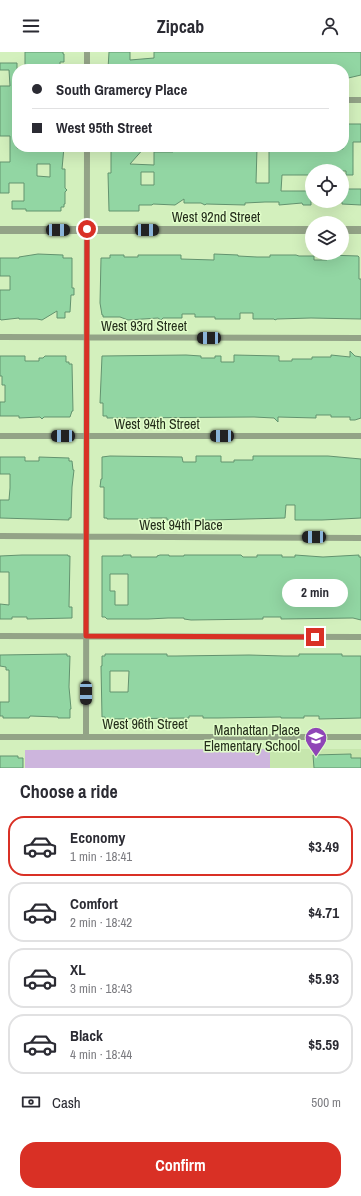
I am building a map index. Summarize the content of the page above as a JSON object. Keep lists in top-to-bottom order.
{
  "streets": {
    "street": [
      "West 92nd Street",
      "West 93rd Street",
      "West 94th Street",
      "West 94th Place",
      "West 96th Street"
    ]
  },
  "places": {
    "school or university": ["Manhattan Place Elementary School"]
  },
  "page": {
    "header": "Zipcab",
    "banner": ["South Gramercy Place", "West 95th Street"],
    "bubble": "2 min",
    "heading": "Choose a ride",
    "list": [
      {
        "name": "Economy",
        "note": "1 min · 18:41",
        "value": "$3.49"
      },
      {
        "name": "Comfort",
        "note": "2 min · 18:42",
        "value": "$4.71"
      },
      {
        "name": "XL",
        "note": "3 min · 18:43",
        "value": "$5.93"
      },
      {
        "name": "Black",
        "note": "4 min · 18:44",
        "value": "$5.59"
      }
    ],
    "pay": ["Cash", "500 m"],
    "buttons": "Confirm"
  }
}
